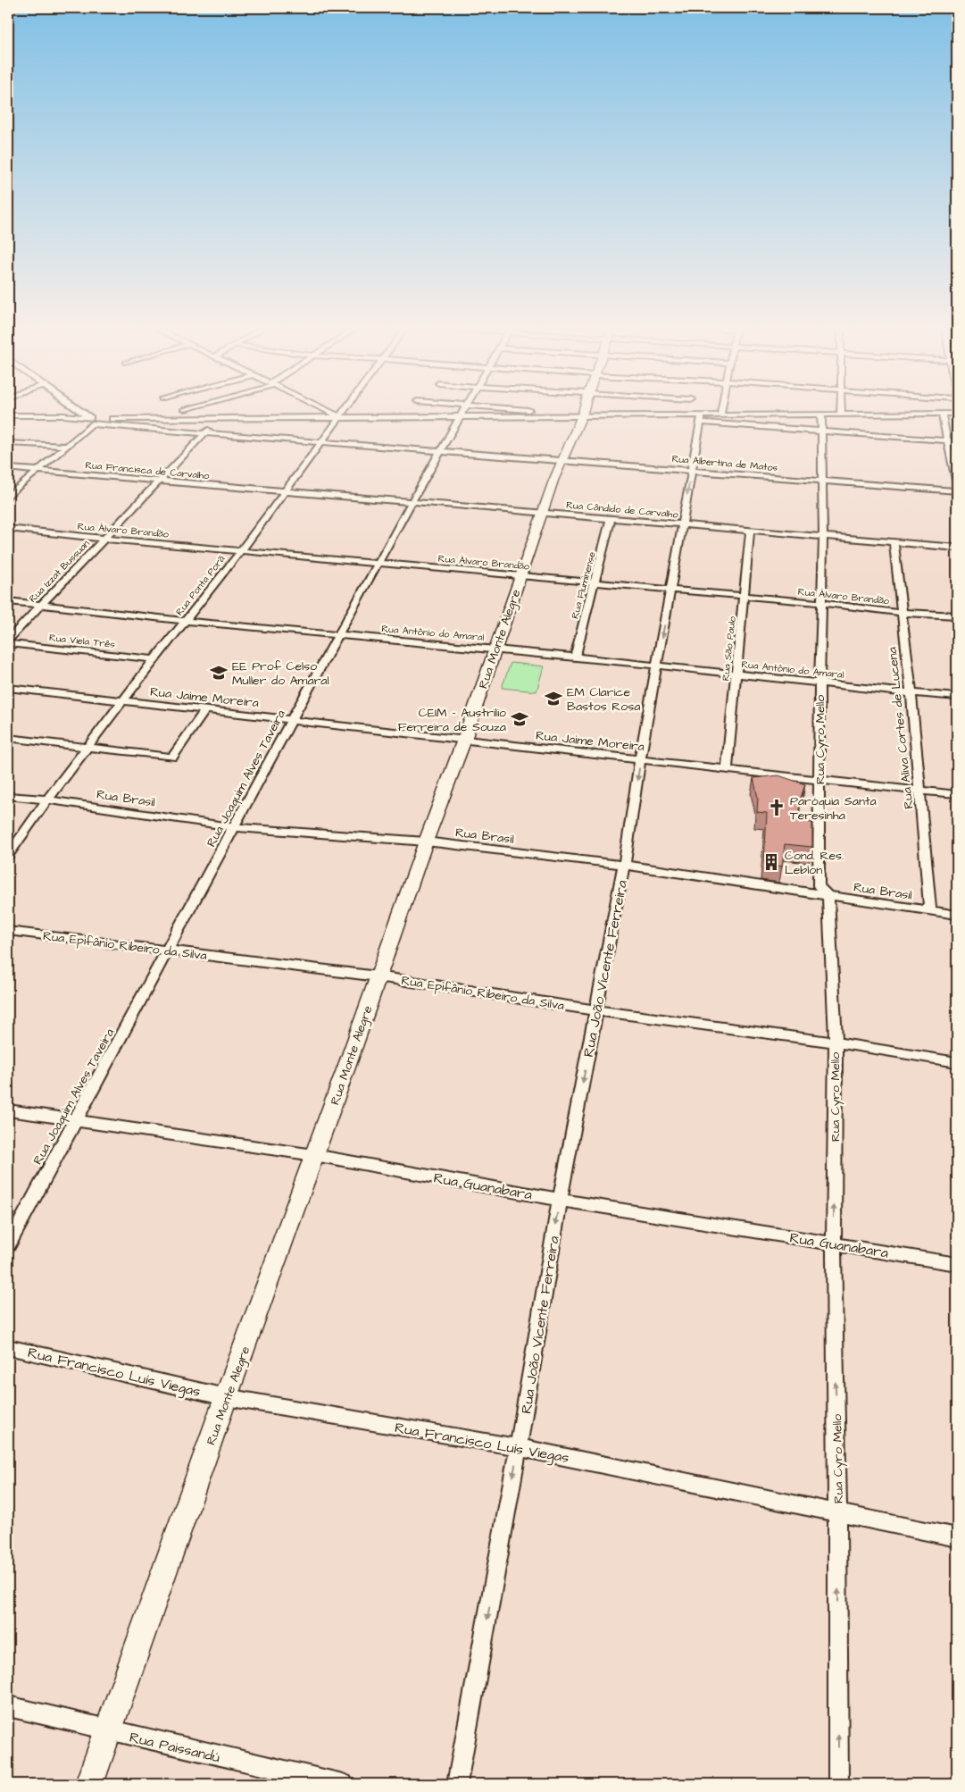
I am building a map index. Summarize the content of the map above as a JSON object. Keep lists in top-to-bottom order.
{
  "streets": {
    "street": [
      "Rua Albertina de Matos",
      "Rua Francisca de Carvalho",
      "Rua Cândido de Carvalho",
      "Rua Álvaro Brandão",
      "Rua Izzat Bussuan",
      "Rua Ponta Porã",
      "Rua Fluminense",
      "Rua Antônio do Amaral",
      "Rua Monte Alegre",
      "Rua Viela Três",
      "Rua São Paulo",
      "Rua Jaime Moreira",
      "Rua Aliva Cortes de Lucena",
      "Rua Cyro Mello",
      "Rua Joaquim Alves Taveira",
      "Rua Brasil",
      "Rua Epifânio Ribeiro da Silva",
      "Rua João Vicente Ferreira",
      "Rua Guanabara",
      "Rua Francisco Luís Viegas",
      "Rua Paissandú"
    ]
  },
  "crossings": [
    ["Rua Albertina de Matos", "Rua Izzat Bussuan"],
    ["Rua Albertina de Matos", "Rua Ponta Porã"],
    ["Rua Albertina de Matos", "Rua Monte Alegre"],
    ["Rua Albertina de Matos", "Rua Cyro Mello"],
    ["Rua Albertina de Matos", "Rua Joaquim Alves Taveira"],
    ["Rua Albertina de Matos", "Rua João Vicente Ferreira"],
    ["Rua Francisca de Carvalho", "Rua Cândido de Carvalho"],
    ["Rua Francisca de Carvalho", "Rua Izzat Bussuan"],
    ["Rua Francisca de Carvalho", "Rua Ponta Porã"],
    ["Rua Cândido de Carvalho", "Rua Ponta Porã"],
    ["Rua Cândido de Carvalho", "Rua Fluminense"],
    ["Rua Cândido de Carvalho", "Rua Monte Alegre"],
    ["Rua Cândido de Carvalho", "Rua São Paulo"],
    ["Rua Cândido de Carvalho", "Rua Aliva Cortes de Lucena"],
    ["Rua Cândido de Carvalho", "Rua Cyro Mello"],
    ["Rua Cândido de Carvalho", "Rua Joaquim Alves Taveira"],
    ["Rua Cândido de Carvalho", "Rua João Vicente Ferreira"],
    ["Rua Álvaro Brandão", "Rua Izzat Bussuan"],
    ["Rua Álvaro Brandão", "Rua Ponta Porã"],
    ["Rua Álvaro Brandão", "Rua Fluminense"],
    ["Rua Álvaro Brandão", "Rua Monte Alegre"],
    ["Rua Álvaro Brandão", "Rua São Paulo"],
    ["Rua Álvaro Brandão", "Rua Aliva Cortes de Lucena"],
    ["Rua Álvaro Brandão", "Rua Cyro Mello"],
    ["Rua Álvaro Brandão", "Rua Joaquim Alves Taveira"],
    ["Rua Álvaro Brandão", "Rua João Vicente Ferreira"],
    ["Rua Izzat Bussuan", "Rua Antônio do Amaral"],
    ["Rua Ponta Porã", "Rua Antônio do Amaral"],
    ["Rua Ponta Porã", "Rua Viela Três"],
    ["Rua Ponta Porã", "Rua Jaime Moreira"],
    ["Rua Ponta Porã", "Rua Brasil"],
    ["Rua Fluminense", "Rua Antônio do Amaral"],
    ["Rua Antônio do Amaral", "Rua Monte Alegre"],
    ["Rua Antônio do Amaral", "Rua São Paulo"],
    ["Rua Antônio do Amaral", "Rua Aliva Cortes de Lucena"],
    ["Rua Antônio do Amaral", "Rua Cyro Mello"],
    ["Rua Antônio do Amaral", "Rua Joaquim Alves Taveira"],
    ["Rua Antônio do Amaral", "Rua João Vicente Ferreira"],
    ["Rua Monte Alegre", "Rua Jaime Moreira"],
    ["Rua Monte Alegre", "Rua Brasil"],
    ["Rua Monte Alegre", "Rua Epifânio Ribeiro da Silva"],
    ["Rua Monte Alegre", "Rua Guanabara"],
    ["Rua Monte Alegre", "Rua Francisco Luís Viegas"],
    ["Rua Monte Alegre", "Rua Paissandú"],
    ["Rua São Paulo", "Rua Jaime Moreira"],
    ["Rua Jaime Moreira", "Rua Aliva Cortes de Lucena"],
    ["Rua Jaime Moreira", "Rua Cyro Mello"],
    ["Rua Jaime Moreira", "Rua Joaquim Alves Taveira"],
    ["Rua Jaime Moreira", "Rua João Vicente Ferreira"],
    ["Rua Aliva Cortes de Lucena", "Rua Brasil"],
    ["Rua Cyro Mello", "Rua Brasil"],
    ["Rua Cyro Mello", "Rua Epifânio Ribeiro da Silva"],
    ["Rua Cyro Mello", "Rua Guanabara"],
    ["Rua Cyro Mello", "Rua Francisco Luís Viegas"],
    ["Rua Joaquim Alves Taveira", "Rua Brasil"],
    ["Rua Joaquim Alves Taveira", "Rua Epifânio Ribeiro da Silva"],
    ["Rua Joaquim Alves Taveira", "Rua Guanabara"],
    ["Rua Brasil", "Rua João Vicente Ferreira"],
    ["Rua Epifânio Ribeiro da Silva", "Rua João Vicente Ferreira"],
    ["Rua João Vicente Ferreira", "Rua Guanabara"],
    ["Rua João Vicente Ferreira", "Rua Francisco Luís Viegas"]
  ],
  "one_way": ["Rua Cyro Mello", "Rua João Vicente Ferreira"],
  "places": {
    "school or university": ["EE Prof Celso Muller do Amaral", "EM Clarice Bastos Rosa", "CEIM - Austrilio Ferreira de Souza"],
    "church": ["Paróquia Santa Teresinha"],
    "building": ["Cond. Res. Leblon"]
  }
}
